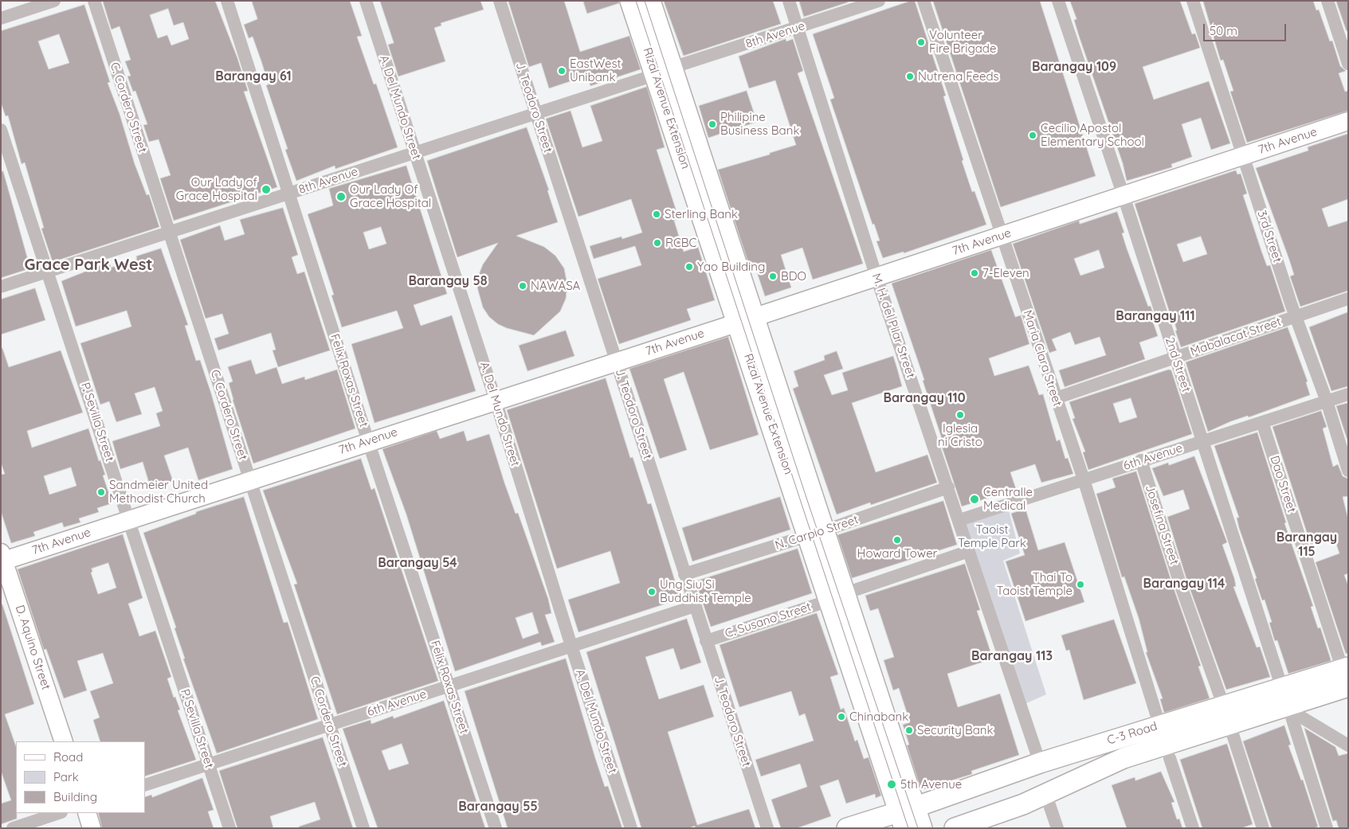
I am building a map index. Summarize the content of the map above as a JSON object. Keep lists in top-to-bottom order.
{
  "streets": {
    "main road": ["Rizal Avenue Extension", "C-3 Road"],
    "street": [
      "8th Avenue",
      "C. Cordero Street",
      "A. Del Mundo Street",
      "J. Teodoro Street",
      "7th Avenue",
      "3rd Street",
      "M. H. del Pilar Street",
      "Mabalacat Street",
      "Maria Clara Street",
      "2nd Street",
      "Felix Roxas Street",
      "P. Sevilla Street",
      "6th Avenue",
      "Dao Street",
      "Josefina Street",
      "N. Carpio Street",
      "C. Susano Street",
      "D. Aquino Street"
    ]
  },
  "crossings": [
    ["8th Avenue", "C. Cordero Street"],
    ["8th Avenue", "A. Del Mundo Street"],
    ["8th Avenue", "J. Teodoro Street"],
    ["8th Avenue", "Rizal Avenue Extension"],
    ["8th Avenue", "M. H. del Pilar Street"],
    ["8th Avenue", "Felix Roxas Street"],
    ["8th Avenue", "P. Sevilla Street"],
    ["C. Cordero Street", "7th Avenue"],
    ["C. Cordero Street", "6th Avenue"],
    ["A. Del Mundo Street", "7th Avenue"],
    ["A. Del Mundo Street", "6th Avenue"],
    ["J. Teodoro Street", "7th Avenue"],
    ["J. Teodoro Street", "6th Avenue"],
    ["J. Teodoro Street", "N. Carpio Street"],
    ["J. Teodoro Street", "C. Susano Street"],
    ["Rizal Avenue Extension", "7th Avenue"],
    ["Rizal Avenue Extension", "N. Carpio Street"],
    ["Rizal Avenue Extension", "C. Susano Street"],
    ["7th Avenue", "3rd Street"],
    ["7th Avenue", "M. H. del Pilar Street"],
    ["7th Avenue", "Maria Clara Street"],
    ["7th Avenue", "2nd Street"],
    ["7th Avenue", "Felix Roxas Street"],
    ["7th Avenue", "P. Sevilla Street"],
    ["7th Avenue", "D. Aquino Street"],
    ["3rd Street", "Mabalacat Street"],
    ["3rd Street", "6th Avenue"],
    ["M. H. del Pilar Street", "6th Avenue"],
    ["M. H. del Pilar Street", "N. Carpio Street"],
    ["M. H. del Pilar Street", "C. Susano Street"],
    ["M. H. del Pilar Street", "C-3 Road"],
    ["Mabalacat Street", "Maria Clara Street"],
    ["Mabalacat Street", "2nd Street"],
    ["Maria Clara Street", "6th Avenue"],
    ["2nd Street", "6th Avenue"],
    ["Felix Roxas Street", "6th Avenue"],
    ["P. Sevilla Street", "6th Avenue"],
    ["6th Avenue", "Dao Street"],
    ["6th Avenue", "Josefina Street"],
    ["Dao Street", "C-3 Road"]
  ],
  "districts": [
    "Barangay 109",
    "Barangay 61",
    "Grace Park West",
    "Barangay 58",
    "Barangay 111",
    "Barangay 110",
    "Barangay 115",
    "Barangay 54",
    "Barangay 114",
    "Barangay 113",
    "Barangay 55"
  ],
  "parks": ["Taoist Temple Park"],
  "places": [
    "Volunteer Fire Brigade",
    "EastWest Unibank",
    "Nutrena Feeds",
    "Philipine Business Bank",
    "Cecilio Apostol Elementary School",
    "Our Lady of Grace Hospital",
    "Our Lady Of Grace Hospital",
    "Sterling Bank",
    "RCBC",
    "Yao Building",
    "7-Eleven",
    "BDO",
    "NAWASA",
    "Iglesia ni Cristo",
    "Sandmeier United Methodist Church",
    "Centralle Medical",
    "Howard Tower",
    "Thai To Taoist Temple",
    "Ung Siu Si Buddhist Temple",
    "Chinabank",
    "Security Bank",
    "5th Avenue"
  ],
  "legend": ["Road", "Park", "Building"],
  "scale_bar": "50 m"
}
